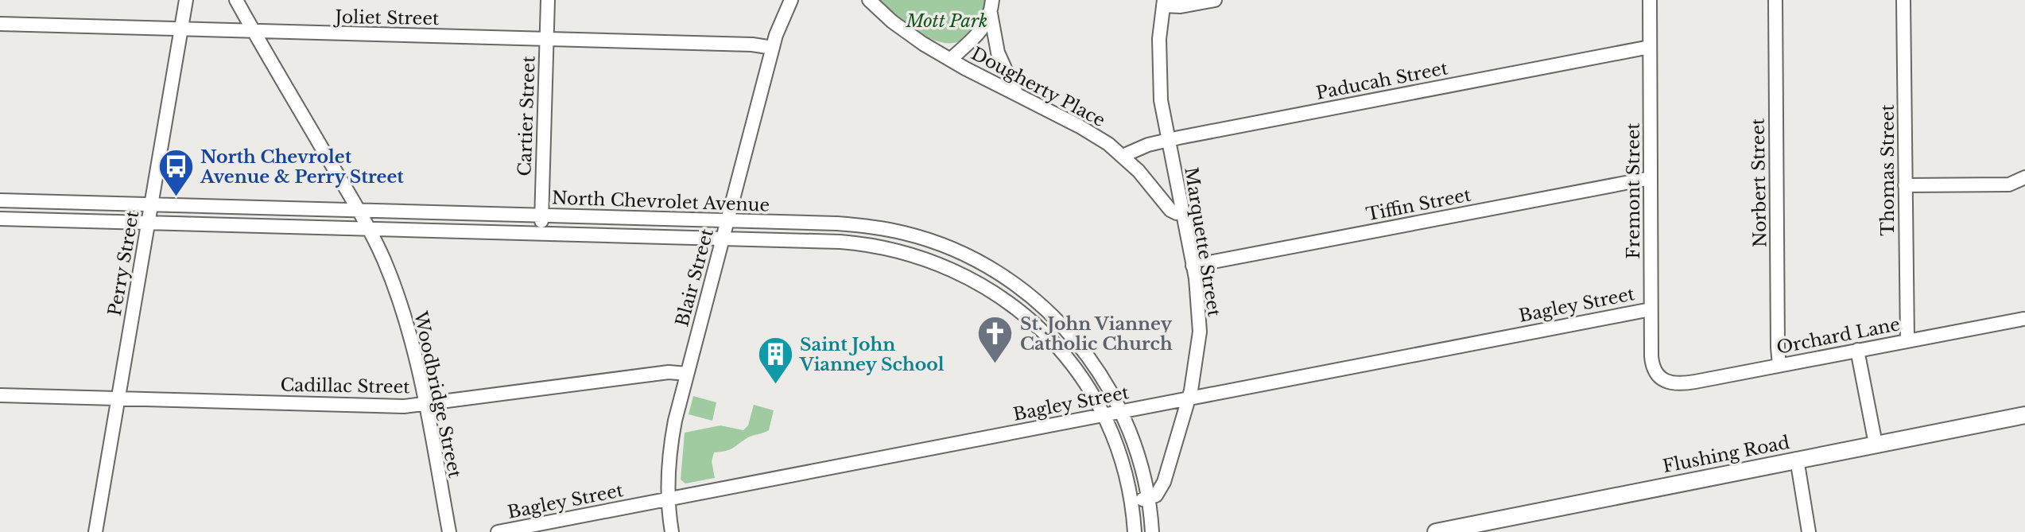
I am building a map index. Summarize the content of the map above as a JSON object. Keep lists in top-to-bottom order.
{
  "streets": {
    "main road": ["Flushing Road"],
    "street": [
      "Joliet Street",
      "Paducah Street",
      "Dougherty Place",
      "Cartier Street",
      "Thomas Street",
      "Norbert Street",
      "Fremont Street",
      "North Chevrolet Avenue",
      "Tiffin Street",
      "Marquette Street",
      "Perry Street",
      "Blair Street",
      "Bagley Street",
      "Orchard Lane",
      "Cadillac Street",
      "Woodbridge Street"
    ]
  },
  "crossings": [
    ["Joliet Street", "Cartier Street"],
    ["Joliet Street", "Perry Street"],
    ["Joliet Street", "Blair Street"],
    ["Joliet Street", "Woodbridge Street"],
    ["Paducah Street", "Dougherty Place"],
    ["Paducah Street", "Fremont Street"],
    ["Paducah Street", "Marquette Street"],
    ["Dougherty Place", "Marquette Street"],
    ["Cartier Street", "North Chevrolet Avenue"],
    ["Thomas Street", "Orchard Lane"],
    ["Norbert Street", "Orchard Lane"],
    ["Fremont Street", "Tiffin Street"],
    ["Fremont Street", "Bagley Street"],
    ["Fremont Street", "Orchard Lane"],
    ["North Chevrolet Avenue", "Marquette Street"],
    ["North Chevrolet Avenue", "Perry Street"],
    ["North Chevrolet Avenue", "Blair Street"],
    ["North Chevrolet Avenue", "Bagley Street"],
    ["North Chevrolet Avenue", "Woodbridge Street"],
    ["Tiffin Street", "Marquette Street"],
    ["Marquette Street", "Bagley Street"],
    ["Perry Street", "Cadillac Street"],
    ["Blair Street", "Bagley Street"],
    ["Blair Street", "Cadillac Street"],
    ["Cadillac Street", "Woodbridge Street"]
  ],
  "parks": ["Mott Park"],
  "places": {
    "bus stop": ["North Chevrolet Avenue & Perry Street"],
    "church": ["St. John Vianney Catholic Church"],
    "building": ["Saint John Vianney School"]
  }
}
